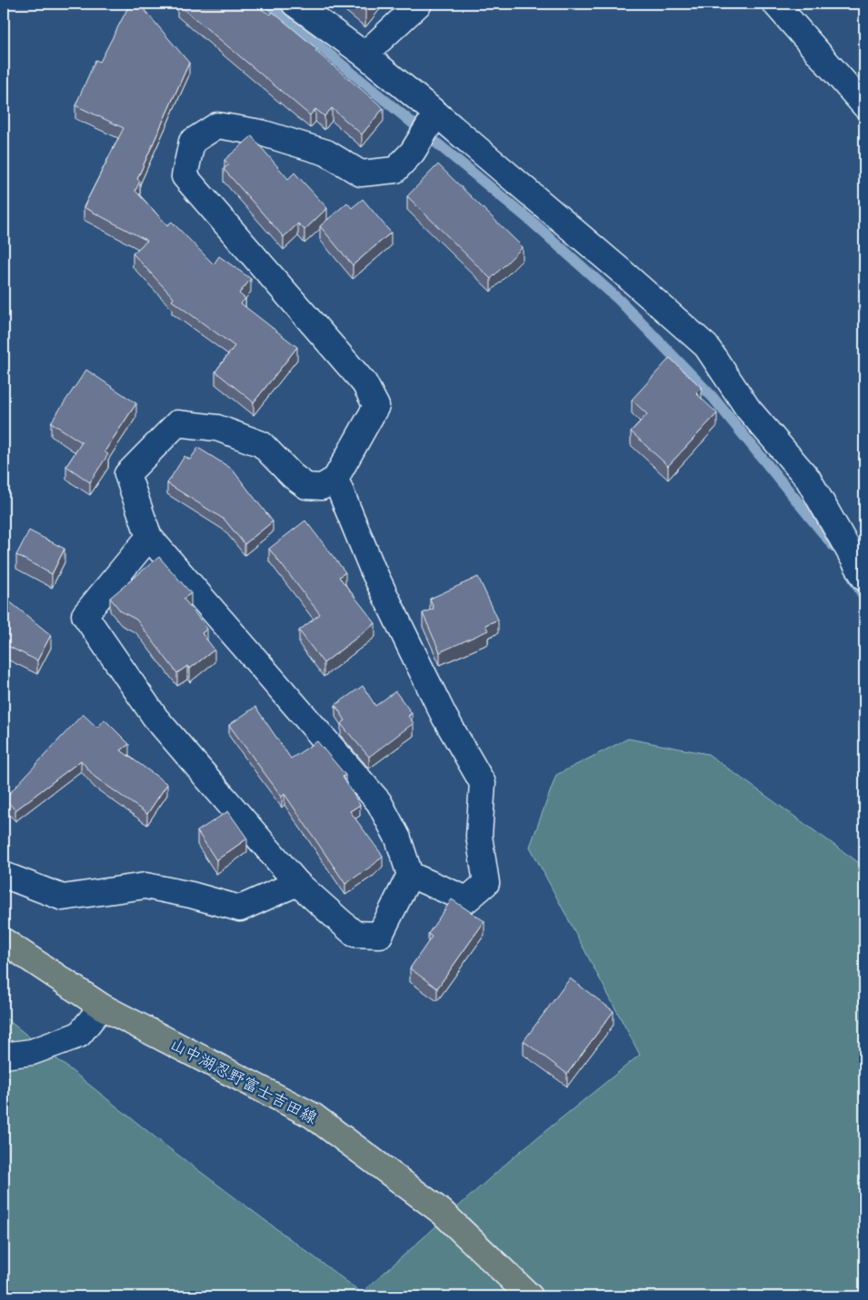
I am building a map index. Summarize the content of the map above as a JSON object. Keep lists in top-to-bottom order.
{
  "streets": {
    "main road": ["山中湖忍野富士吉田線"]
  }
}
